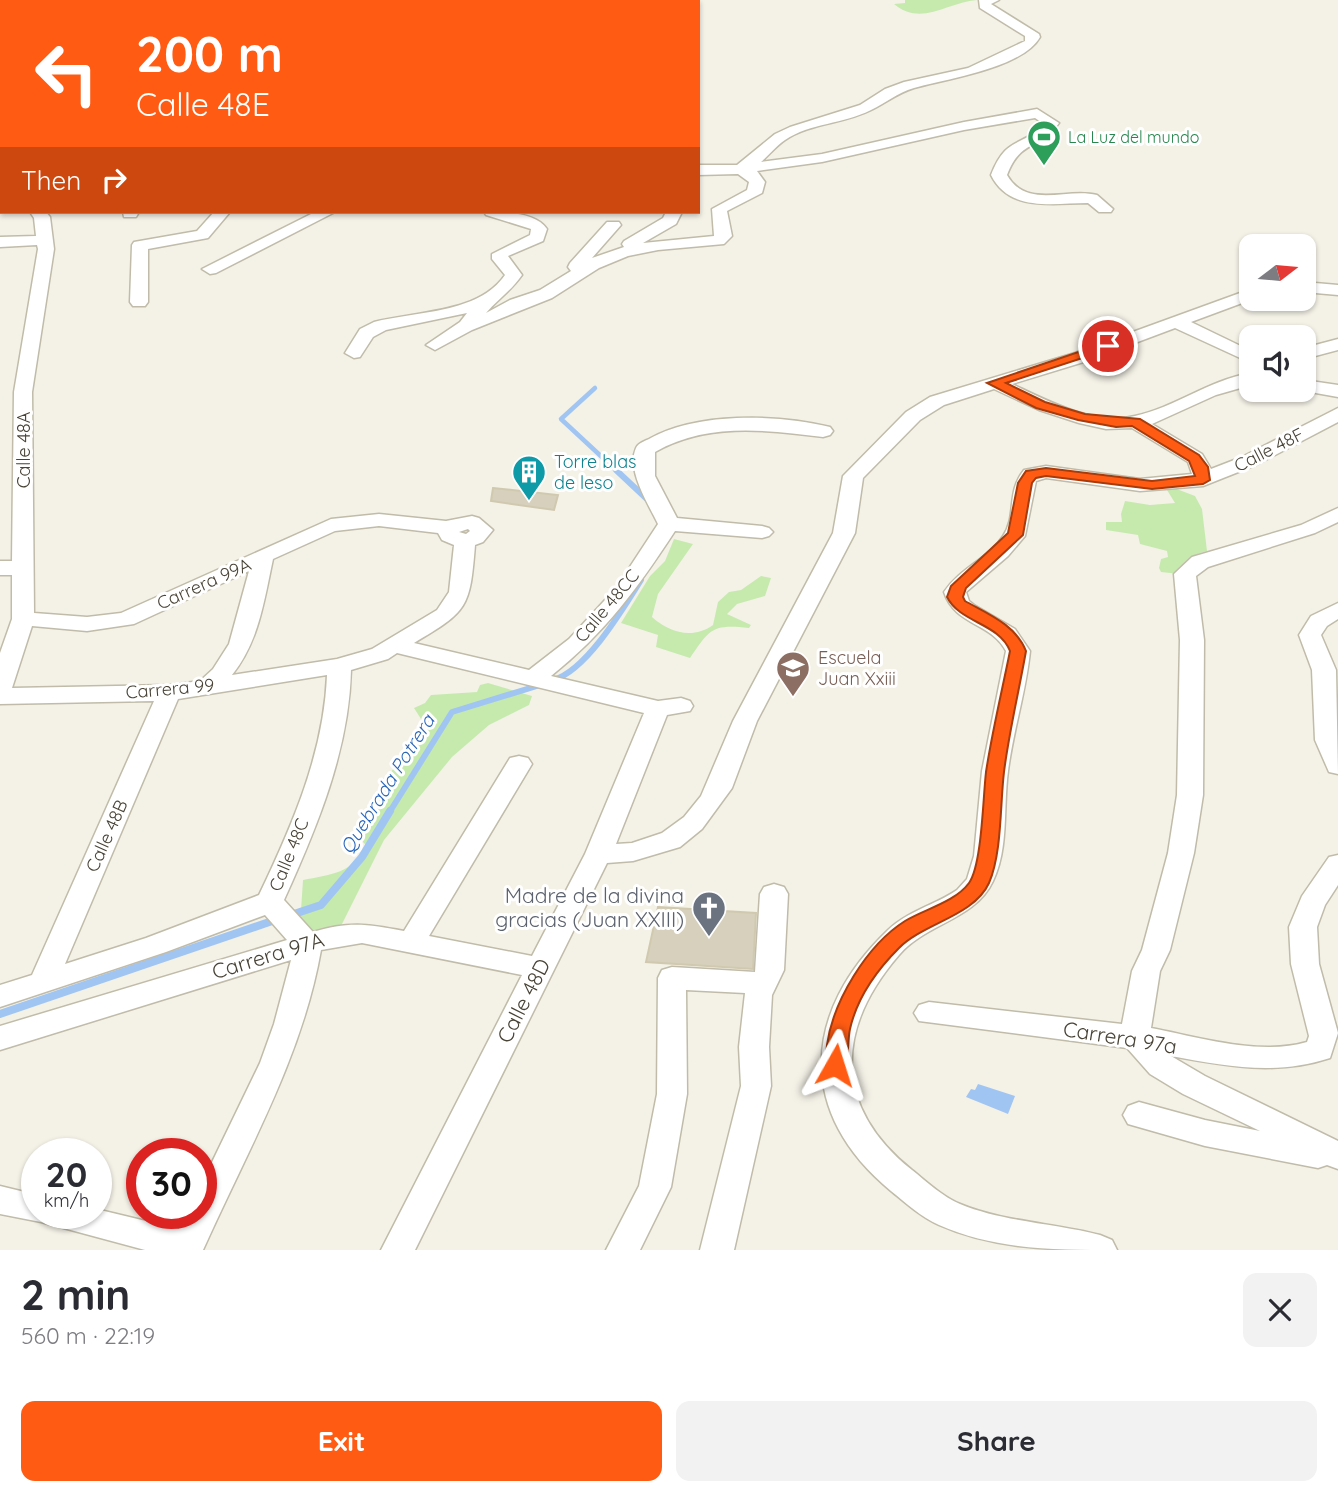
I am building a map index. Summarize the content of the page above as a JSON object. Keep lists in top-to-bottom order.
{
  "streets": {
    "street": [
      "Calle 48A",
      "Calle 48F",
      "Carrera 99A",
      "Calle 48CC",
      "Carrera 99",
      "Calle 48B",
      "Calle 48C",
      "Carrera 97A",
      "Calle 48D",
      "Carrera 97a"
    ]
  },
  "crossings": [
    ["Calle 48A", "Carrera 99A"],
    ["Carrera 99", "Calle 48B"],
    ["Carrera 99", "Calle 48C"],
    ["Calle 48C", "Carrera 97A"],
    ["Carrera 97A", "Calle 48D"]
  ],
  "water": ["Quebrada Potrera"],
  "places": {
    "sports": ["La Luz del mundo"],
    "building": ["Torre blas de leso"],
    "school or university": ["Escuela Juan Xxiii"],
    "church": ["Madre de la divina gracias (Juan XXIII)"]
  },
  "north": "right",
  "page": {
    "turn": ["200 m", "Calle 48E"],
    "then": "Then",
    "speed": "20 km/h",
    "limit": "30",
    "heading": ["2 min", "560 m · 22:19"],
    "buttons": ["Exit", "Share"]
  }
}
